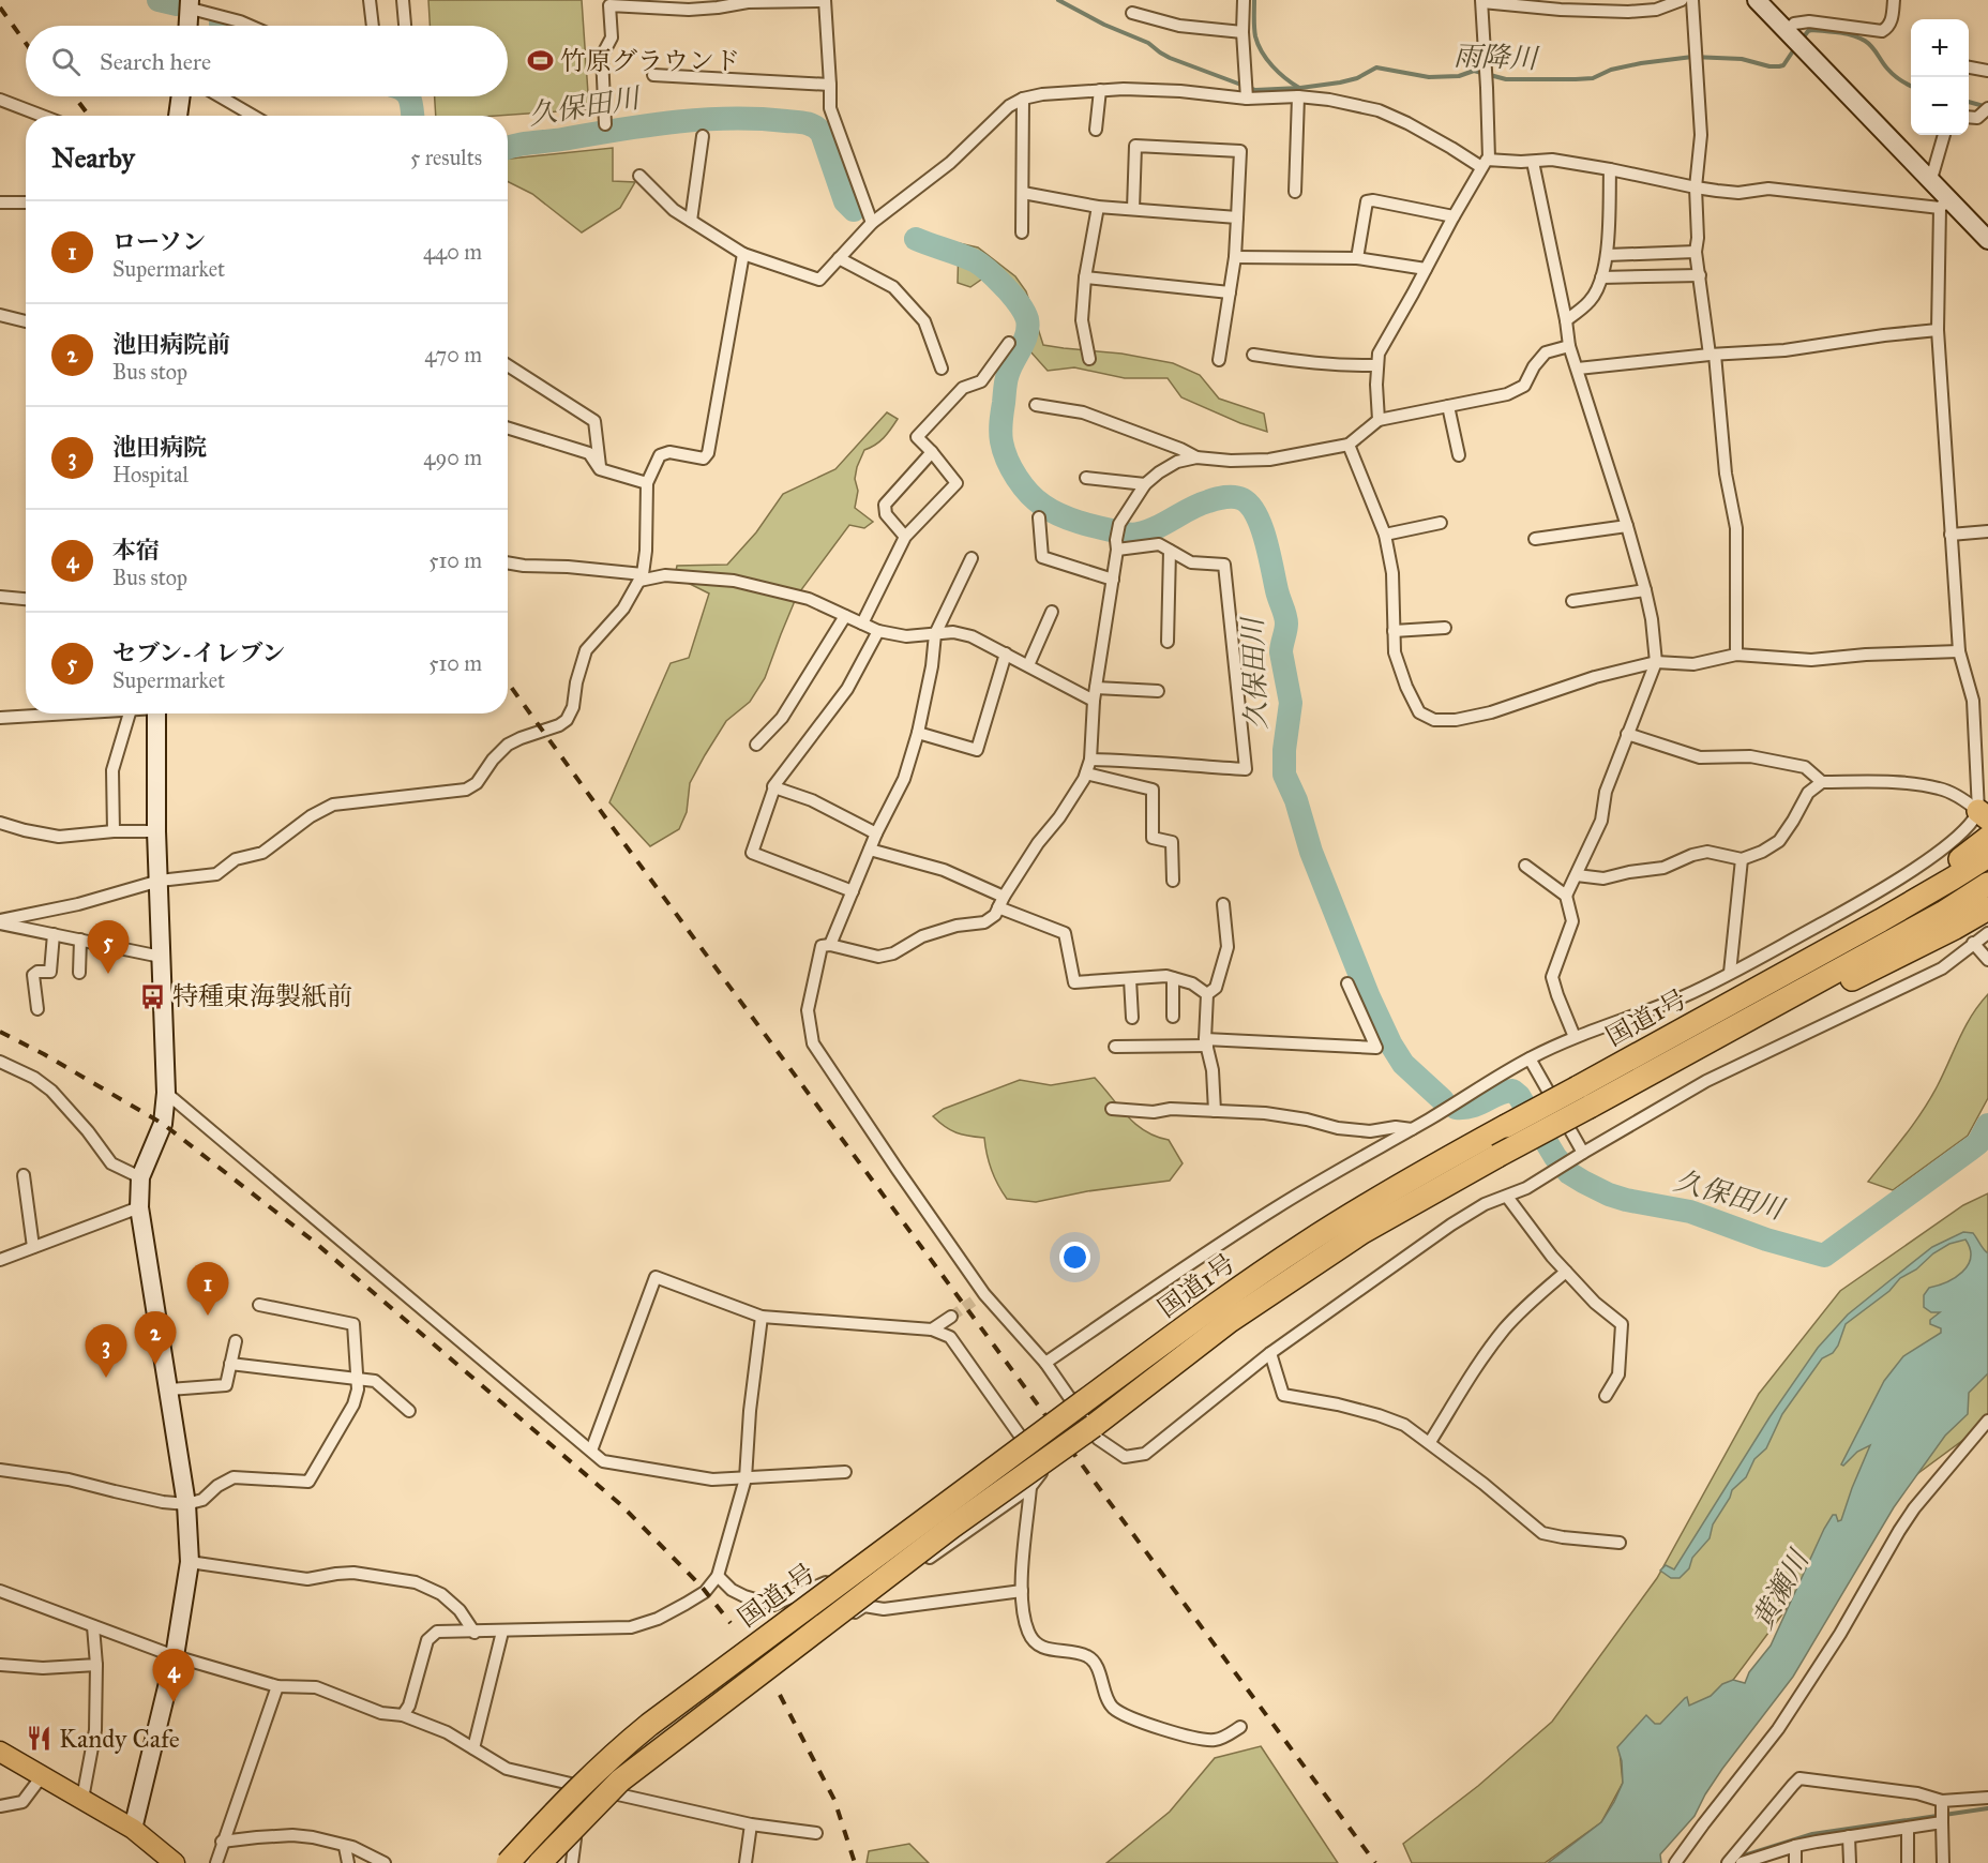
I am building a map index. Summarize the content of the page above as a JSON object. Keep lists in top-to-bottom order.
{
  "streets": {
    "highway": ["国道1号"]
  },
  "water": ["雨降川", "久保田川", "黄瀬川"],
  "places": {
    "sports": ["竹原グラウンド"],
    "bus stop": ["特種東海製紙前"],
    "restaurant": ["Kandy Cafe"]
  },
  "page": {
    "map_buttons": ["+", "−"],
    "search": "Search here",
    "heading": ["Nearby", "5 results"],
    "list": [
      {
        "mark": "1",
        "name": "ローソン",
        "note": "Supermarket",
        "value": "440 m"
      },
      {
        "mark": "2",
        "name": "池田病院前",
        "note": "Bus stop",
        "value": "470 m"
      },
      {
        "mark": "3",
        "name": "池田病院",
        "note": "Hospital",
        "value": "490 m"
      },
      {
        "mark": "4",
        "name": "本宿",
        "note": "Bus stop",
        "value": "510 m"
      },
      {
        "mark": "5",
        "name": "セブン-イレブン",
        "note": "Supermarket",
        "value": "510 m"
      }
    ],
    "pins": [
      "5",
      "1",
      "2",
      "3",
      "4"
    ]
  }
}
